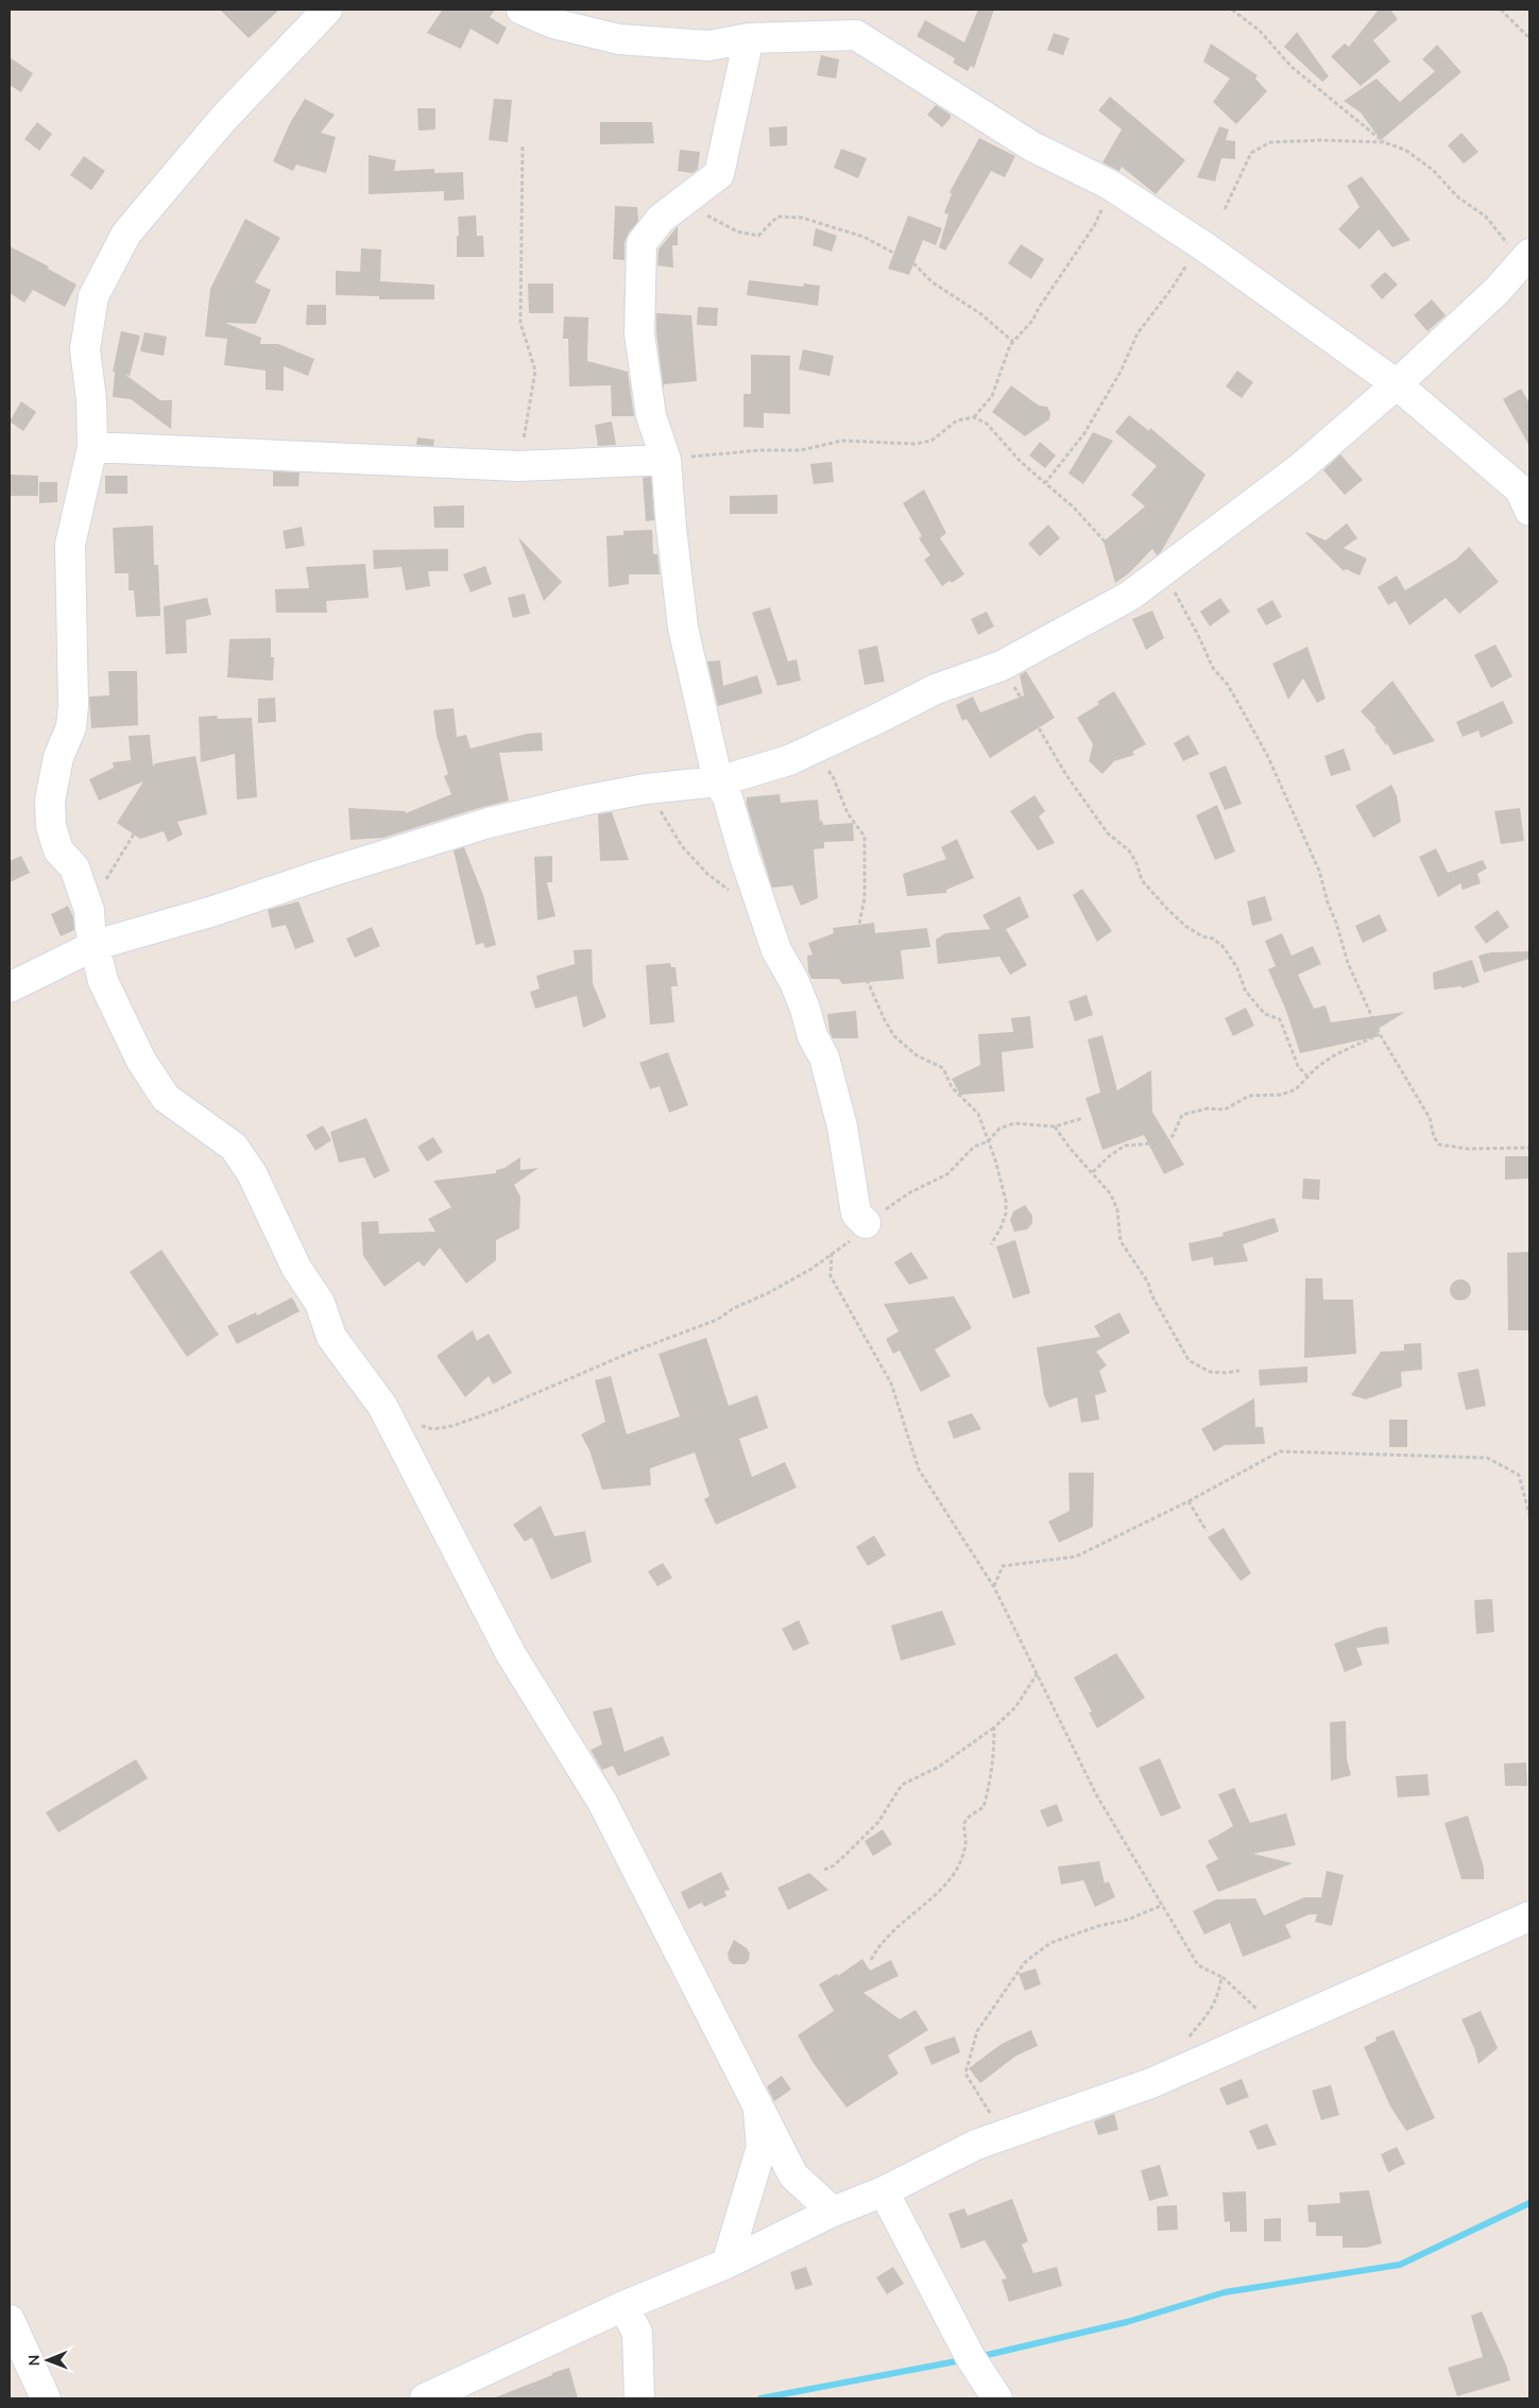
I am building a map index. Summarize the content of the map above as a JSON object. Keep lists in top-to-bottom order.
{
  "north": "left"
}
